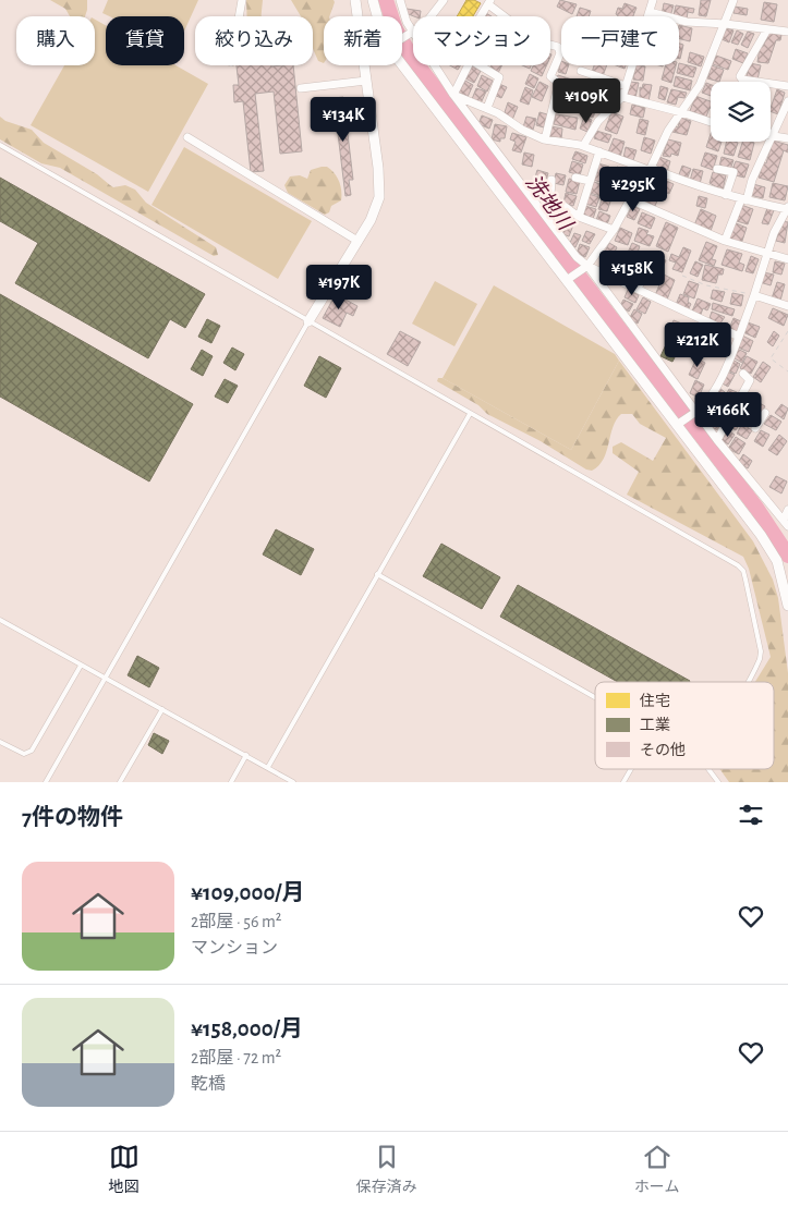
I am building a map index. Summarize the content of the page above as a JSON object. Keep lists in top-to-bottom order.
{
  "water": ["洗地川"],
  "legend": ["住宅", "工業", "その他"],
  "page": {
    "chip": [
      "購入",
      "賃貸",
      "絞り込み",
      "新着",
      "マンション",
      "一戸建て"
    ],
    "price": [
      "¥109K",
      "¥134K",
      "¥295K",
      "¥158K",
      "¥197K",
      "¥212K",
      "¥166K"
    ],
    "heading": "7件の物件",
    "list": [
      {
        "name": "¥109,000/月",
        "note": "2部屋 · 56 m² · マンション"
      },
      {
        "name": "¥158,000/月",
        "note": "2部屋 · 72 m² · 乾橋"
      }
    ],
    "tabs": ["地図", "保存済み", "ホーム"]
  }
}
